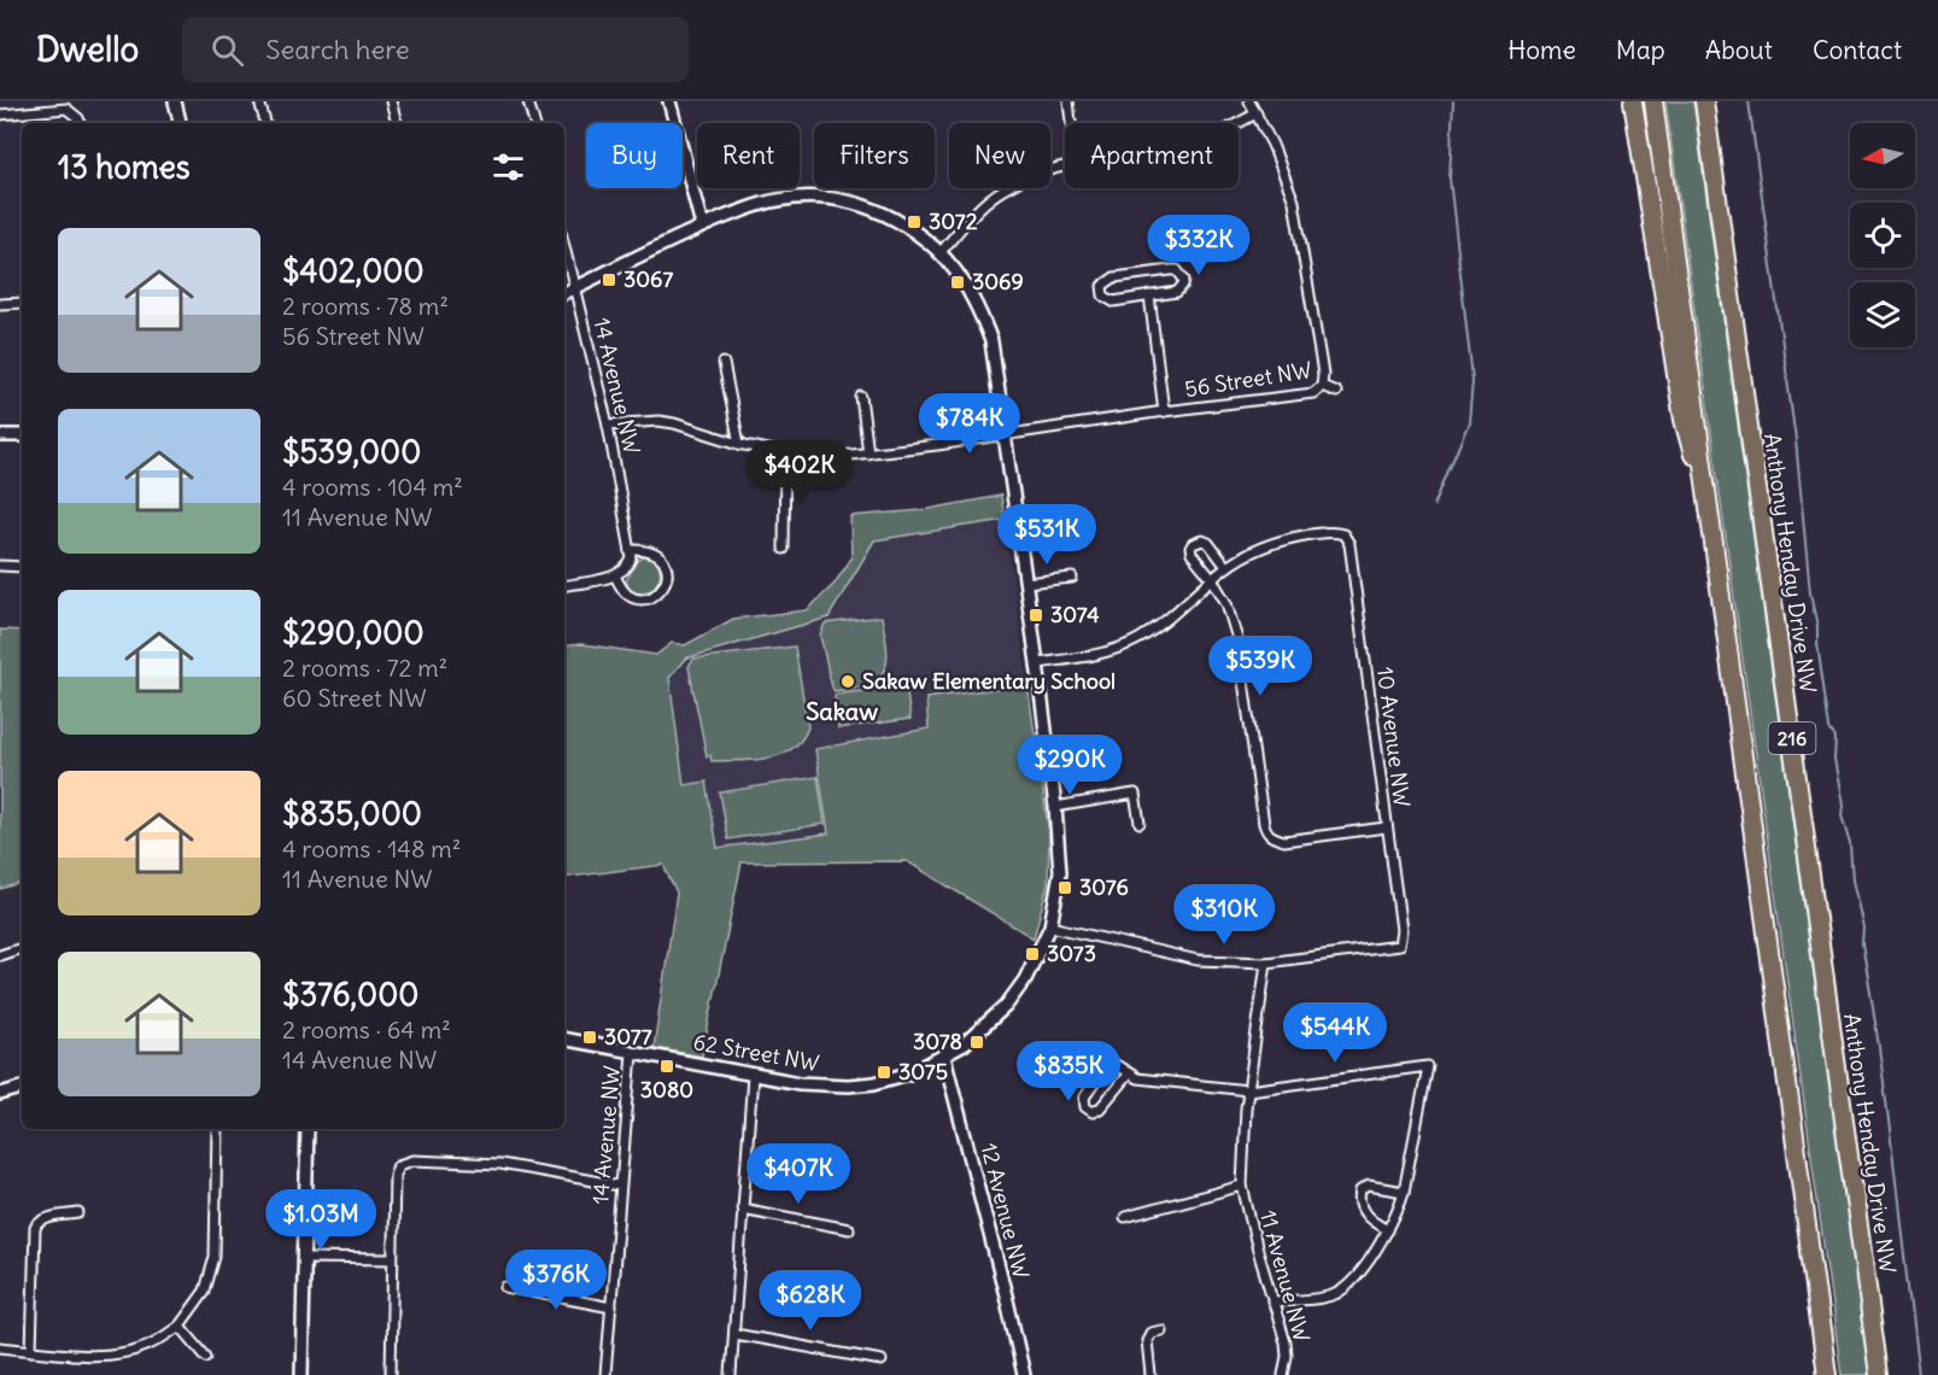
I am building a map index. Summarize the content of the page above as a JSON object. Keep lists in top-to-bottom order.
{
  "streets": {
    "highway": ["Anthony Henday Drive NW", "216"],
    "street": [
      "56 Street NW",
      "14 Avenue NW",
      "10 Avenue NW",
      "62 Street NW",
      "12 Avenue NW",
      "11 Avenue NW"
    ]
  },
  "crossings": [
    ["56 Street NW", "14 Avenue NW"],
    ["56 Street NW", "62 Street NW"],
    ["14 Avenue NW", "62 Street NW"],
    ["10 Avenue NW", "11 Avenue NW"],
    ["62 Street NW", "12 Avenue NW"]
  ],
  "districts": ["Sakaw"],
  "places": {
    "transit": [
      "3072",
      "3067",
      "3069",
      "3074",
      "3076",
      "3073",
      "3077",
      "3078",
      "3080",
      "3075"
    ],
    "other": ["Sakaw Elementary School"]
  },
  "north": "left",
  "page": {
    "header": "Dwello",
    "search": "Search here",
    "nav": [
      "Home",
      "Map",
      "About",
      "Contact"
    ],
    "chip": [
      "Buy",
      "Rent",
      "Filters",
      "New",
      "Apartment"
    ],
    "heading": "13 homes",
    "list": [
      {
        "name": "$402,000",
        "note": "2 rooms · 78 m² · 56 Street NW"
      },
      {
        "name": "$539,000",
        "note": "4 rooms · 104 m² · 11 Avenue NW"
      },
      {
        "name": "$290,000",
        "note": "2 rooms · 72 m² · 60 Street NW"
      },
      {
        "name": "$835,000",
        "note": "4 rooms · 148 m² · 11 Avenue NW"
      },
      {
        "name": "$376,000",
        "note": "2 rooms · 64 m² · 14 Avenue NW"
      }
    ],
    "price": [
      "$332K",
      "$784K",
      "$402K",
      "$531K",
      "$539K",
      "$290K",
      "$310K",
      "$544K",
      "$835K",
      "$407K",
      "$1.03M",
      "$376K",
      "$628K"
    ]
  }
}
